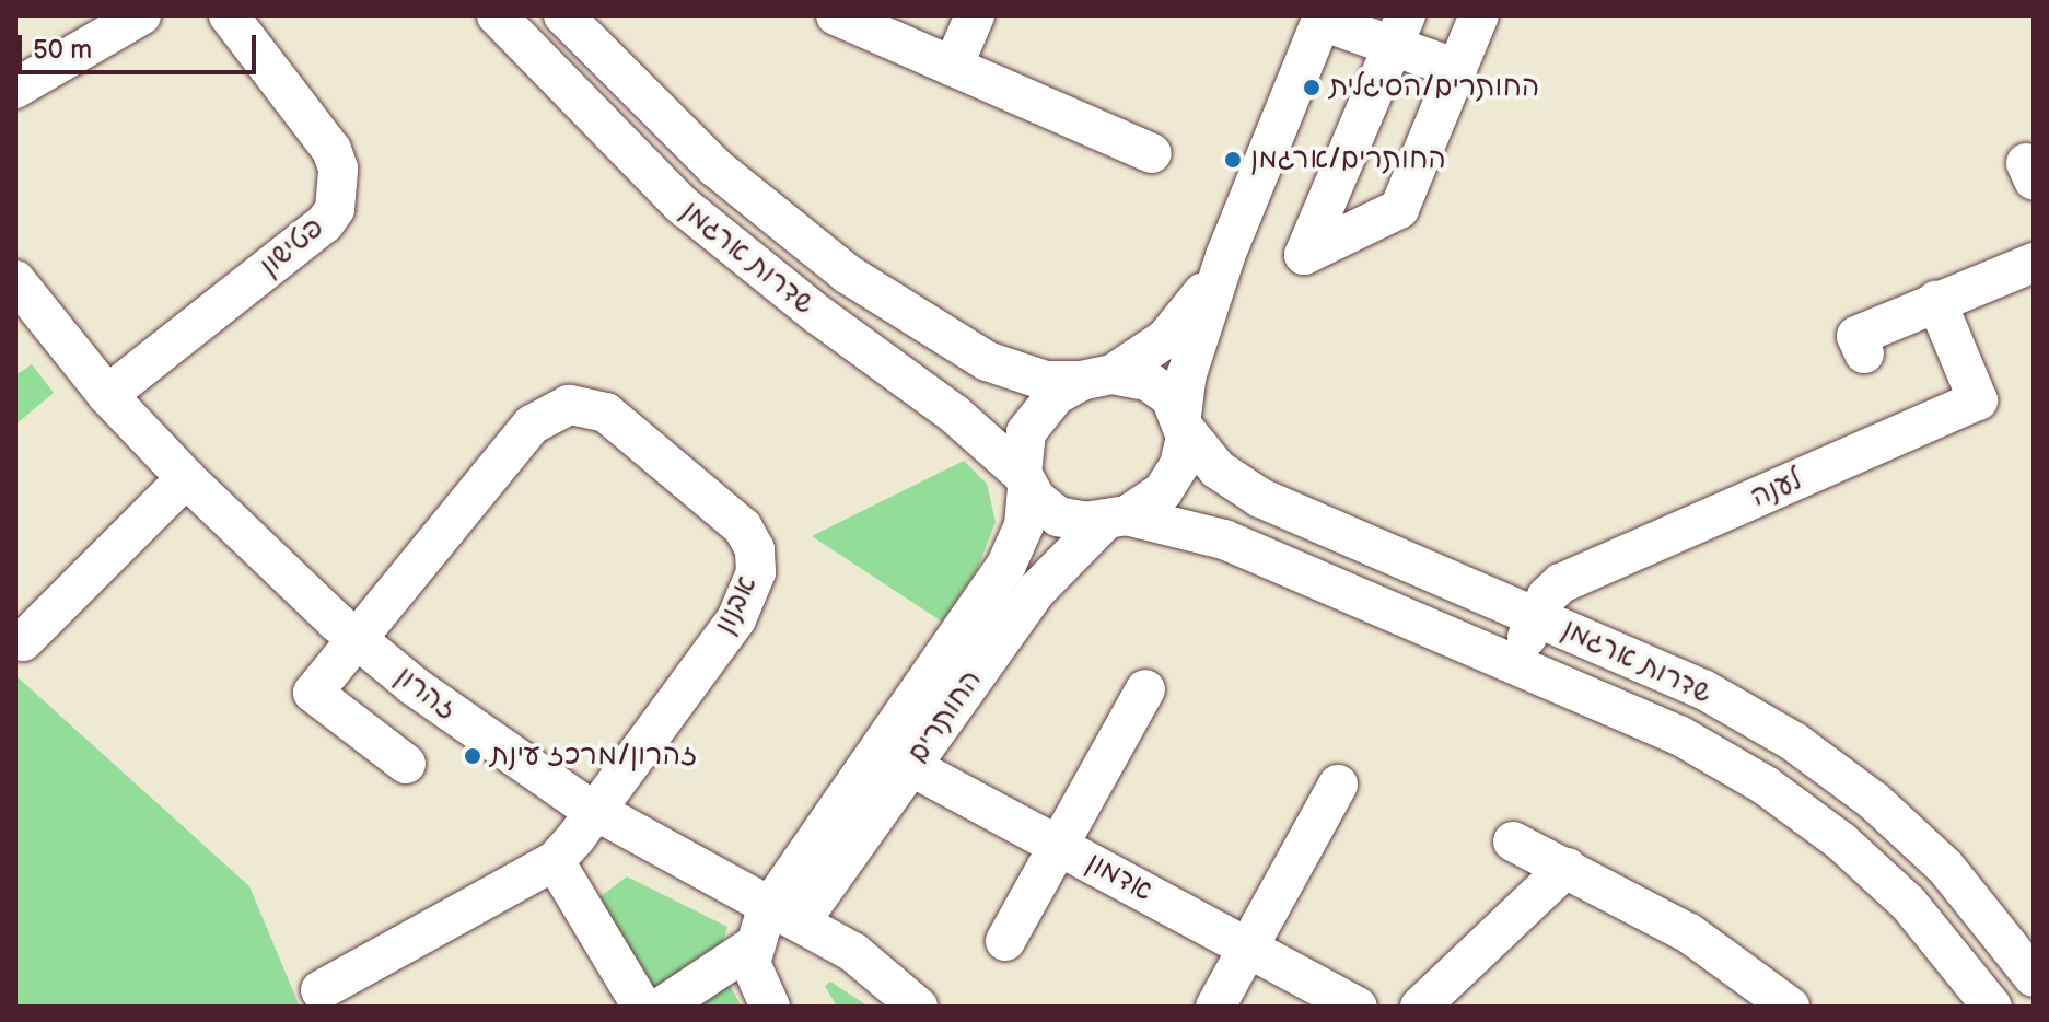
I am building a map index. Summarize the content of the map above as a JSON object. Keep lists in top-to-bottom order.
{
  "streets": {
    "street": [
      "פטישון",
      "שדרות ארגמן",
      "לענה",
      "אבנון",
      "זהרון",
      "החותרים",
      "אדמון"
    ]
  },
  "crossings": [
    ["פטישון", "זהרון"],
    ["שדרות ארגמן", "לענה"],
    ["שדרות ארגמן", "החותרים"],
    ["אבנון", "זהרון"],
    ["זהרון", "החותרים"],
    ["החותרים", "אדמון"]
  ],
  "places": ["החותרים/הסיגלית", "החותרים/ארגמן", "זהרון/מרכז עינת"],
  "scale_bar": "50 m"
}
